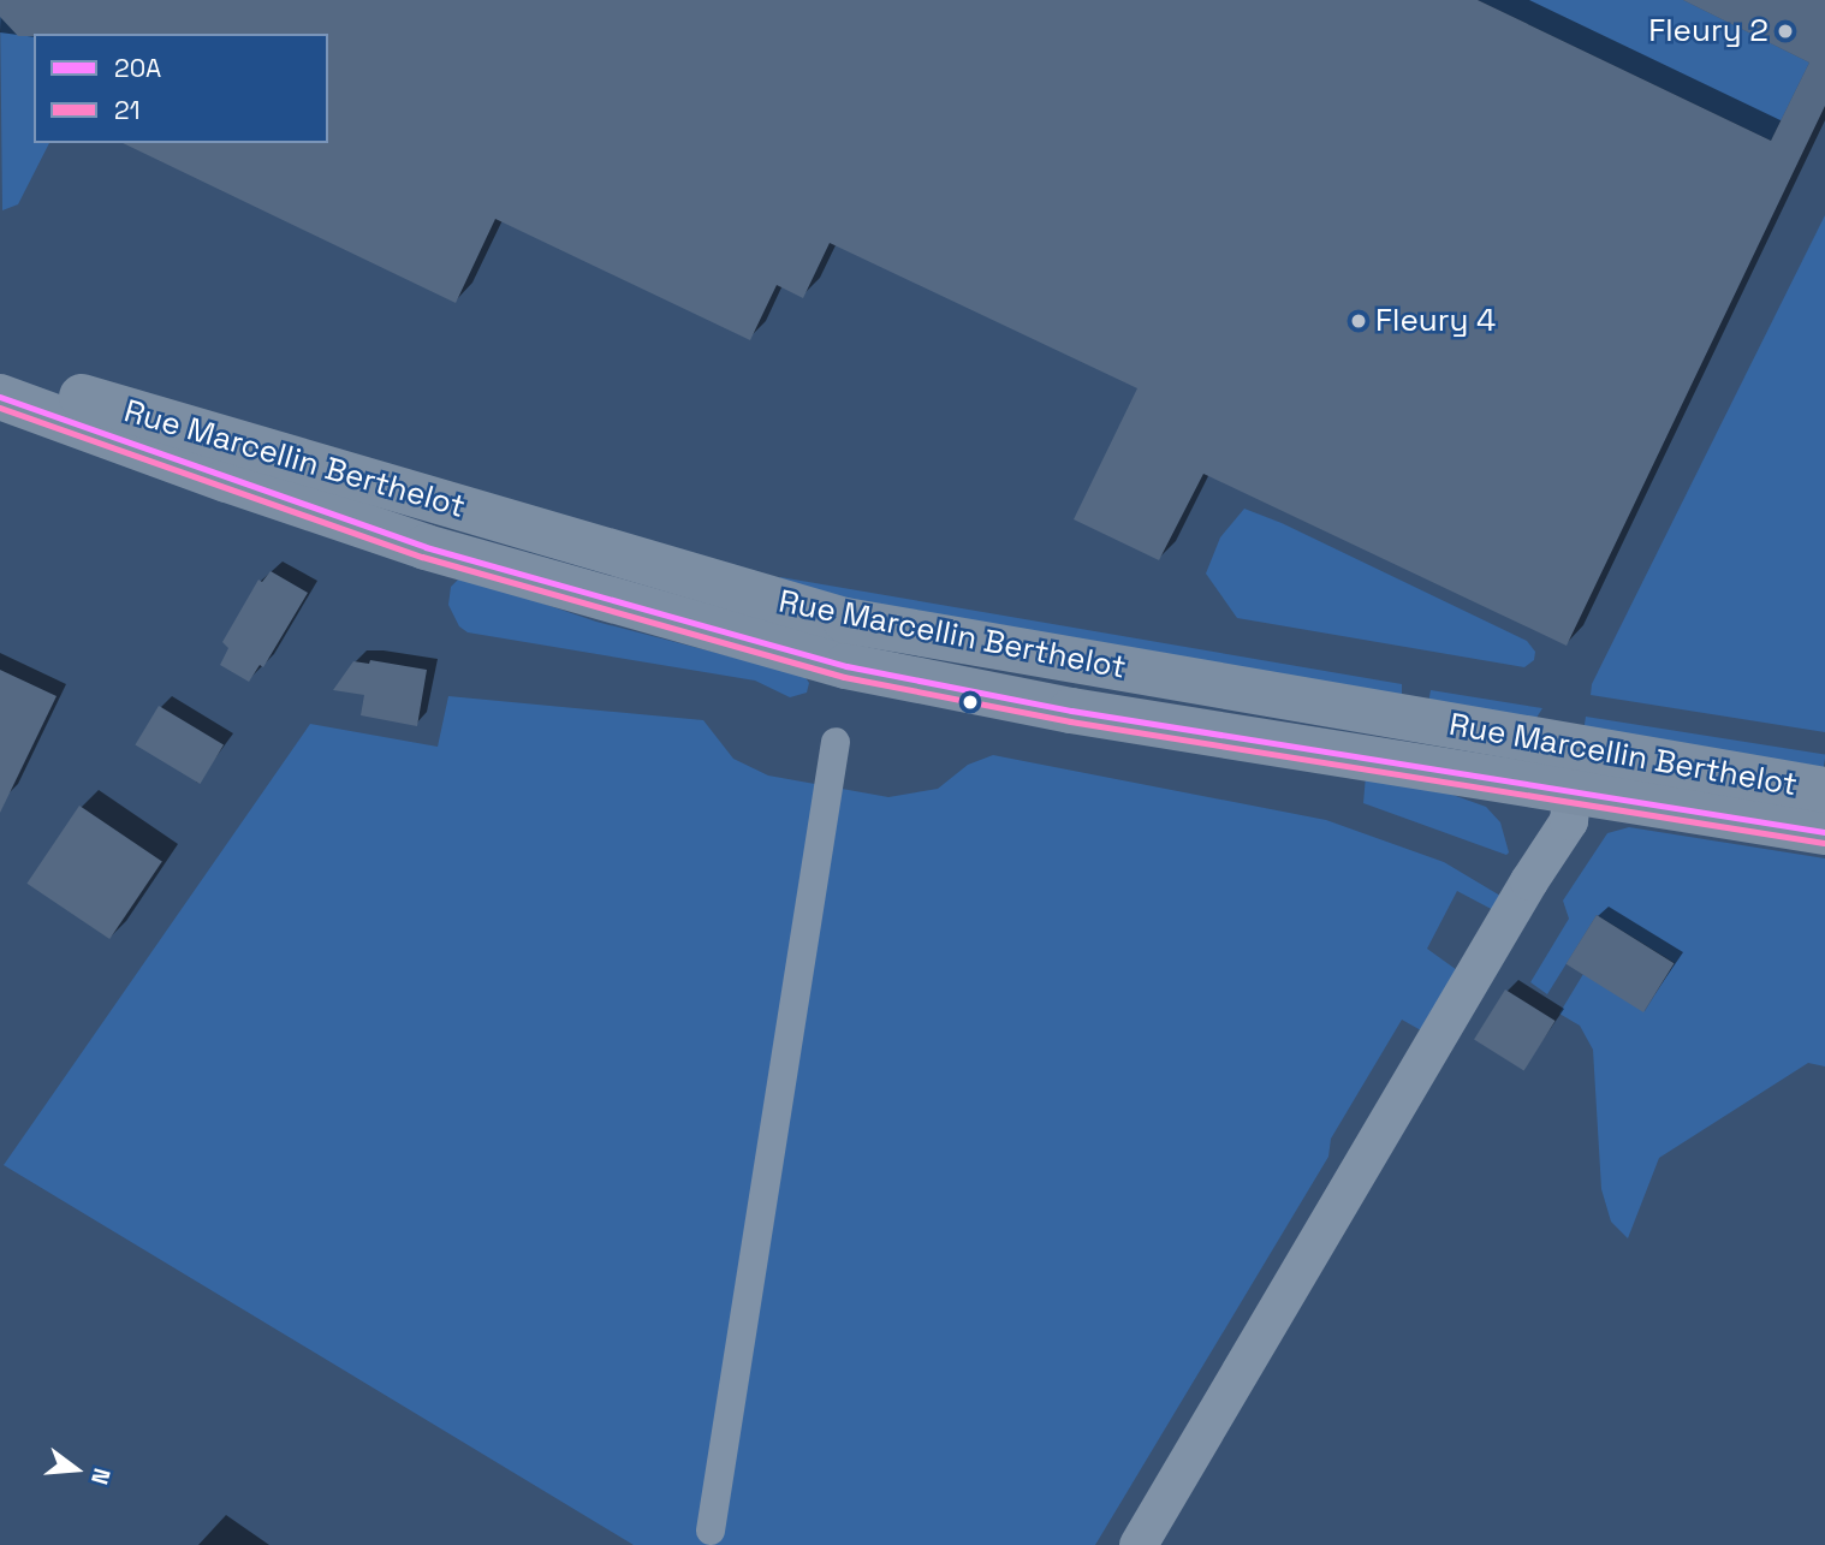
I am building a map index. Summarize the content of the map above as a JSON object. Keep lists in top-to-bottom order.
{
  "streets": {
    "main road": ["Rue Marcellin Berthelot"]
  },
  "places": ["Fleury 2", "Fleury 4"],
  "lines": ["transit line 20A", "transit line 21"],
  "legend": ["20A", "21"],
  "north": "right"
}
